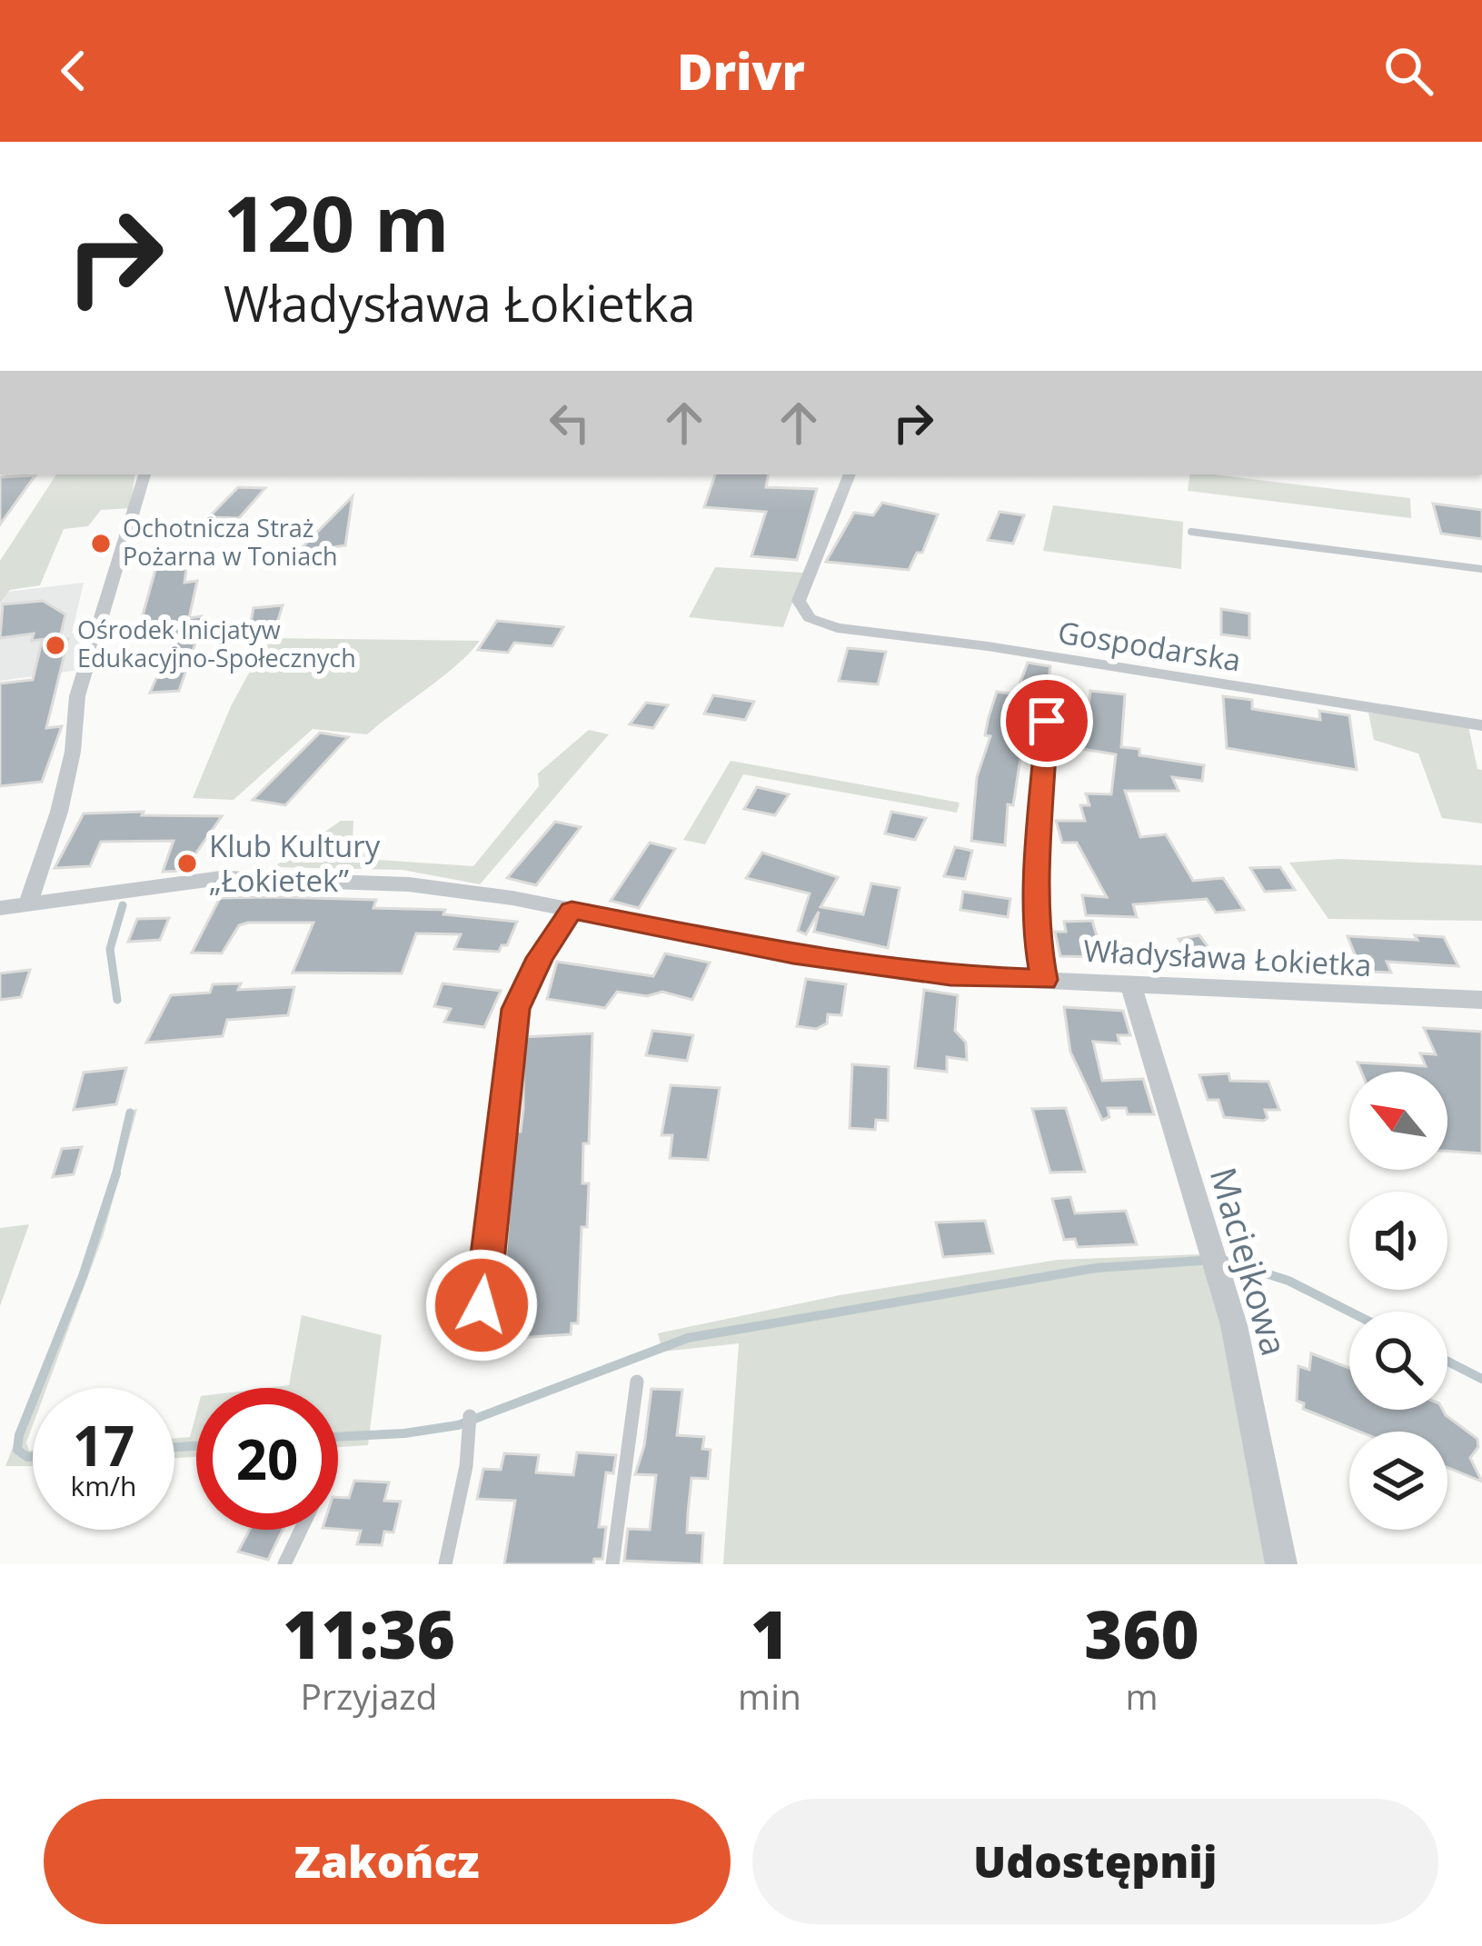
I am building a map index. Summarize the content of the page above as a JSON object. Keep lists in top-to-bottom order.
{
  "streets": {
    "street": ["Gospodarska", "Władysława Łokietka", "Maciejkowa"]
  },
  "crossings": [
    ["Władysława Łokietka", "Maciejkowa"]
  ],
  "places": ["Ochotnicza Straż Pożarna w Toniach", "Ośrodek Inicjatyw Edukacyjno-Społecznych", "Klub Kultury „Łokietek”"],
  "north": "top left",
  "page": {
    "header": "Drivr",
    "turn": ["120 m", "Władysława Łokietka"],
    "speed": "17 km/h",
    "limit": "20",
    "eta": [
      "11:36",
      "Przyjazd",
      "1",
      "min",
      "360",
      "m"
    ],
    "buttons": ["Zakończ", "Udostępnij"]
  }
}
